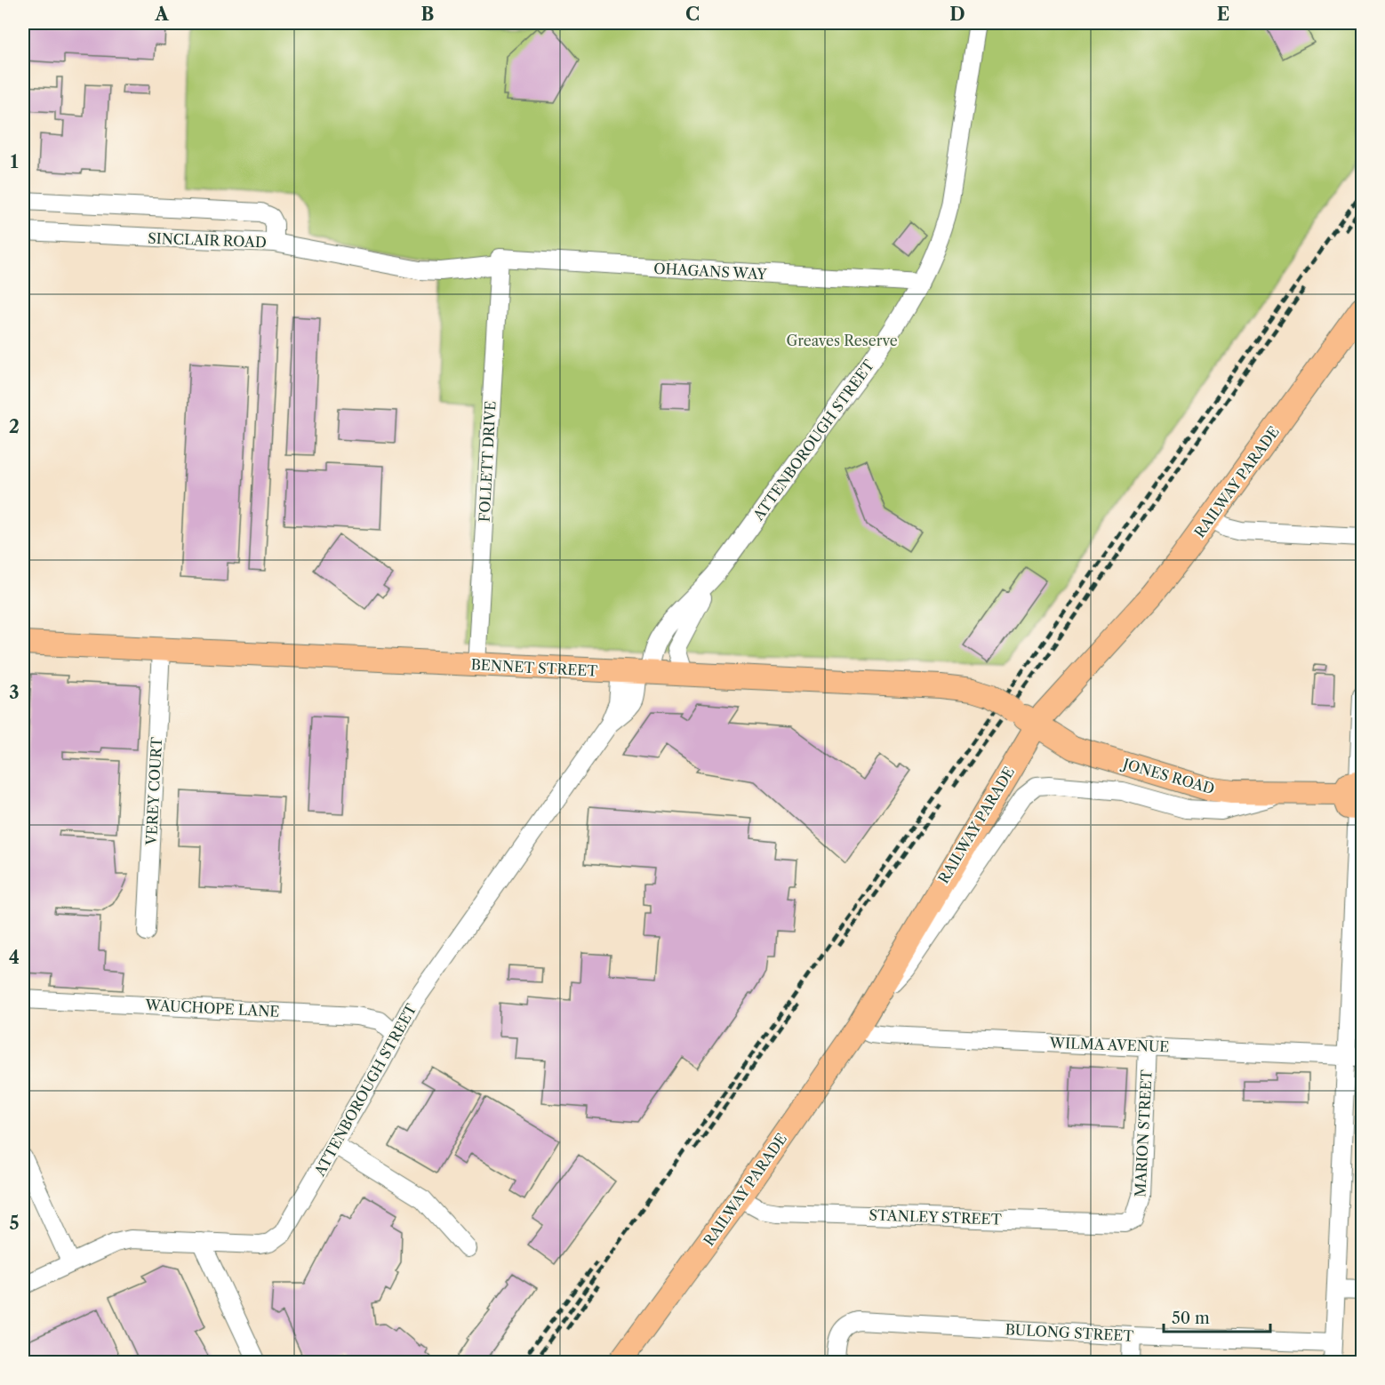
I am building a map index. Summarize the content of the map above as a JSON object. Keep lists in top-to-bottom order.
{
  "streets": {
    "main road": ["RAILWAY PARADE", "BENNET STREET", "JONES ROAD"],
    "street": [
      "SINCLAIR ROAD",
      "OHAGANS WAY",
      "ATTENBOROUGH STREET",
      "FOLLETT DRIVE",
      "VEREY COURT",
      "WAUCHOPE LANE",
      "WILMA AVENUE",
      "MARION STREET",
      "STANLEY STREET",
      "BULONG STREET"
    ]
  },
  "crossings": [
    ["SINCLAIR ROAD", "OHAGANS WAY"],
    ["OHAGANS WAY", "ATTENBOROUGH STREET"],
    ["OHAGANS WAY", "FOLLETT DRIVE"],
    ["ATTENBOROUGH STREET", "BENNET STREET"],
    ["ATTENBOROUGH STREET", "WAUCHOPE LANE"],
    ["FOLLETT DRIVE", "BENNET STREET"],
    ["RAILWAY PARADE", "BENNET STREET"],
    ["RAILWAY PARADE", "JONES ROAD"],
    ["RAILWAY PARADE", "WILMA AVENUE"],
    ["RAILWAY PARADE", "STANLEY STREET"],
    ["BENNET STREET", "JONES ROAD"],
    ["BENNET STREET", "VEREY COURT"],
    ["WILMA AVENUE", "MARION STREET"],
    ["MARION STREET", "STANLEY STREET"]
  ],
  "parks": ["Greaves Reserve"],
  "scale_bar": "50 m",
  "grid": {
    "columns": [
      "A",
      "B",
      "C",
      "D",
      "E"
    ],
    "rows": [
      "1",
      "2",
      "3",
      "4",
      "5"
    ]
  }
}
